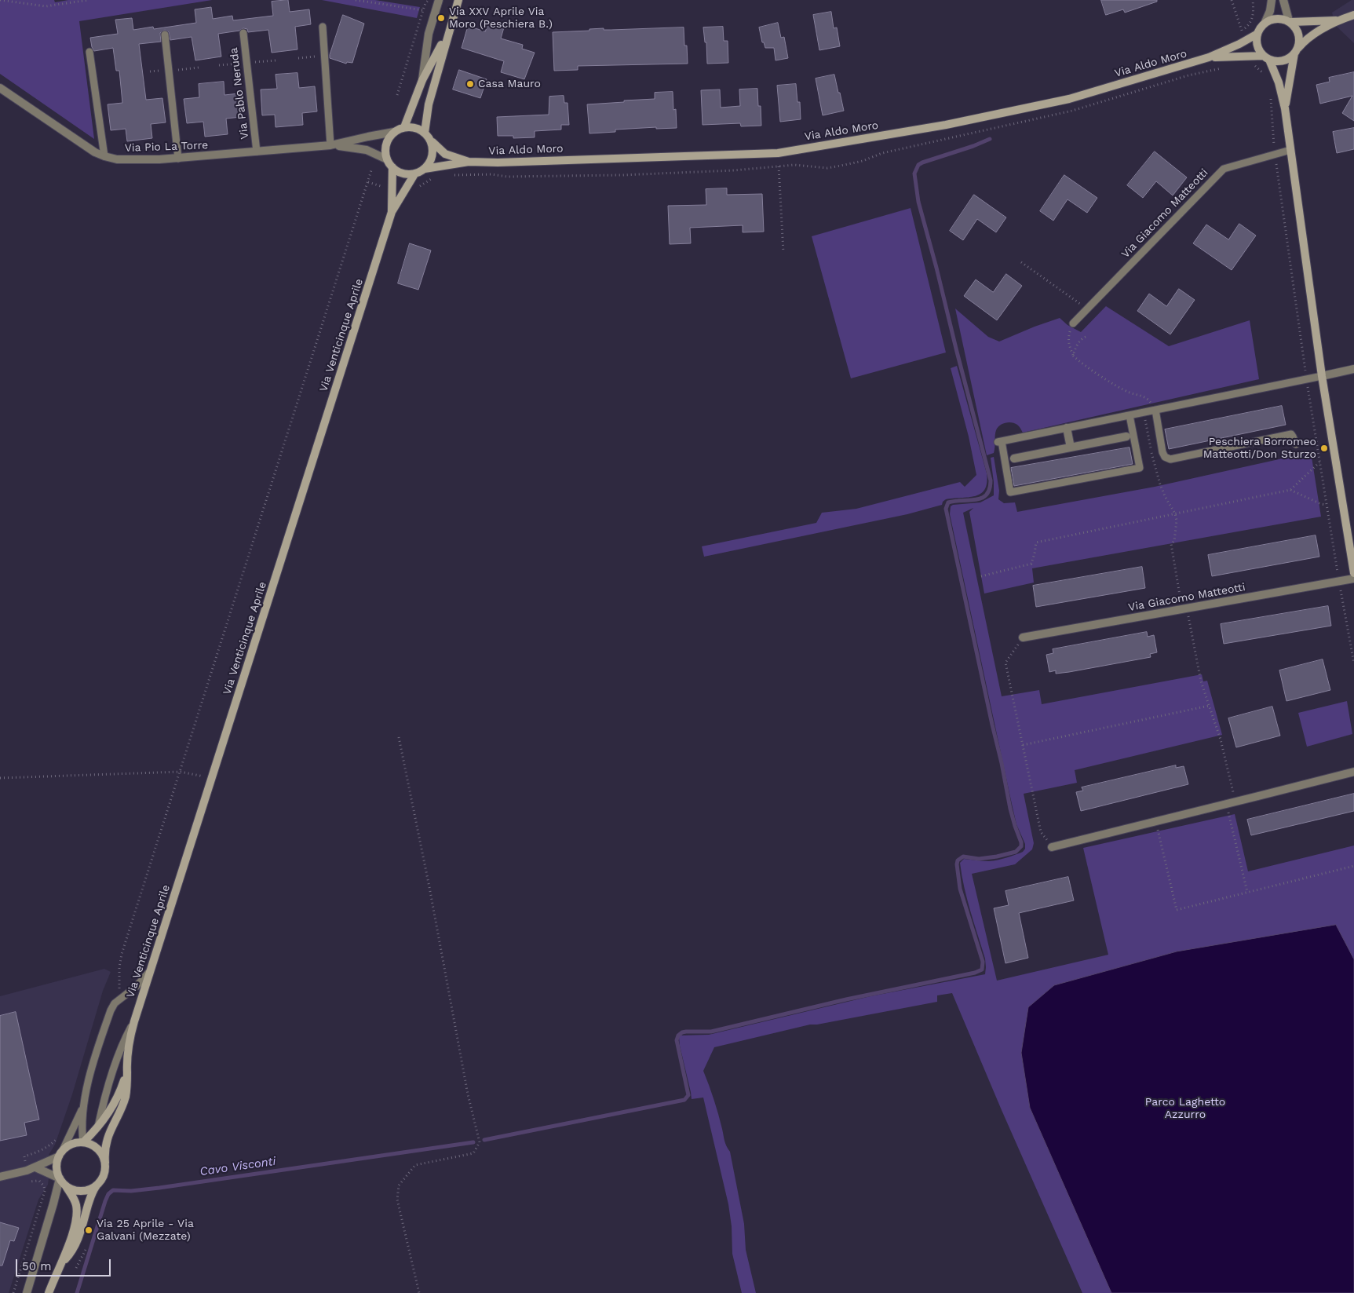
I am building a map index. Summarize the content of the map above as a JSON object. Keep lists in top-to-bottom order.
{
  "streets": {
    "main road": ["Via Aldo Moro", "Via Venticinque Aprile"],
    "street": ["Via Pio La Torre", "Via Giacomo Matteotti"],
    "lane": ["Via Pablo Neruda"]
  },
  "crossings": [
    ["Via Aldo Moro", "Via Pio La Torre"],
    ["Via Aldo Moro", "Via Venticinque Aprile"],
    ["Via Pablo Neruda", "Via Pio La Torre"],
    ["Via Pio La Torre", "Via Venticinque Aprile"]
  ],
  "water": ["Cavo Visconti"],
  "parks": ["Parco Laghetto Azzurro"],
  "places": [
    "Via XXV Aprile Via Moro (Peschiera B.)",
    "Casa Mauro",
    "Peschiera Borromeo Matteotti/Don Sturzo",
    "Via 25 Aprile - Via Galvani (Mezzate)"
  ],
  "scale_bar": "50 m"
}
